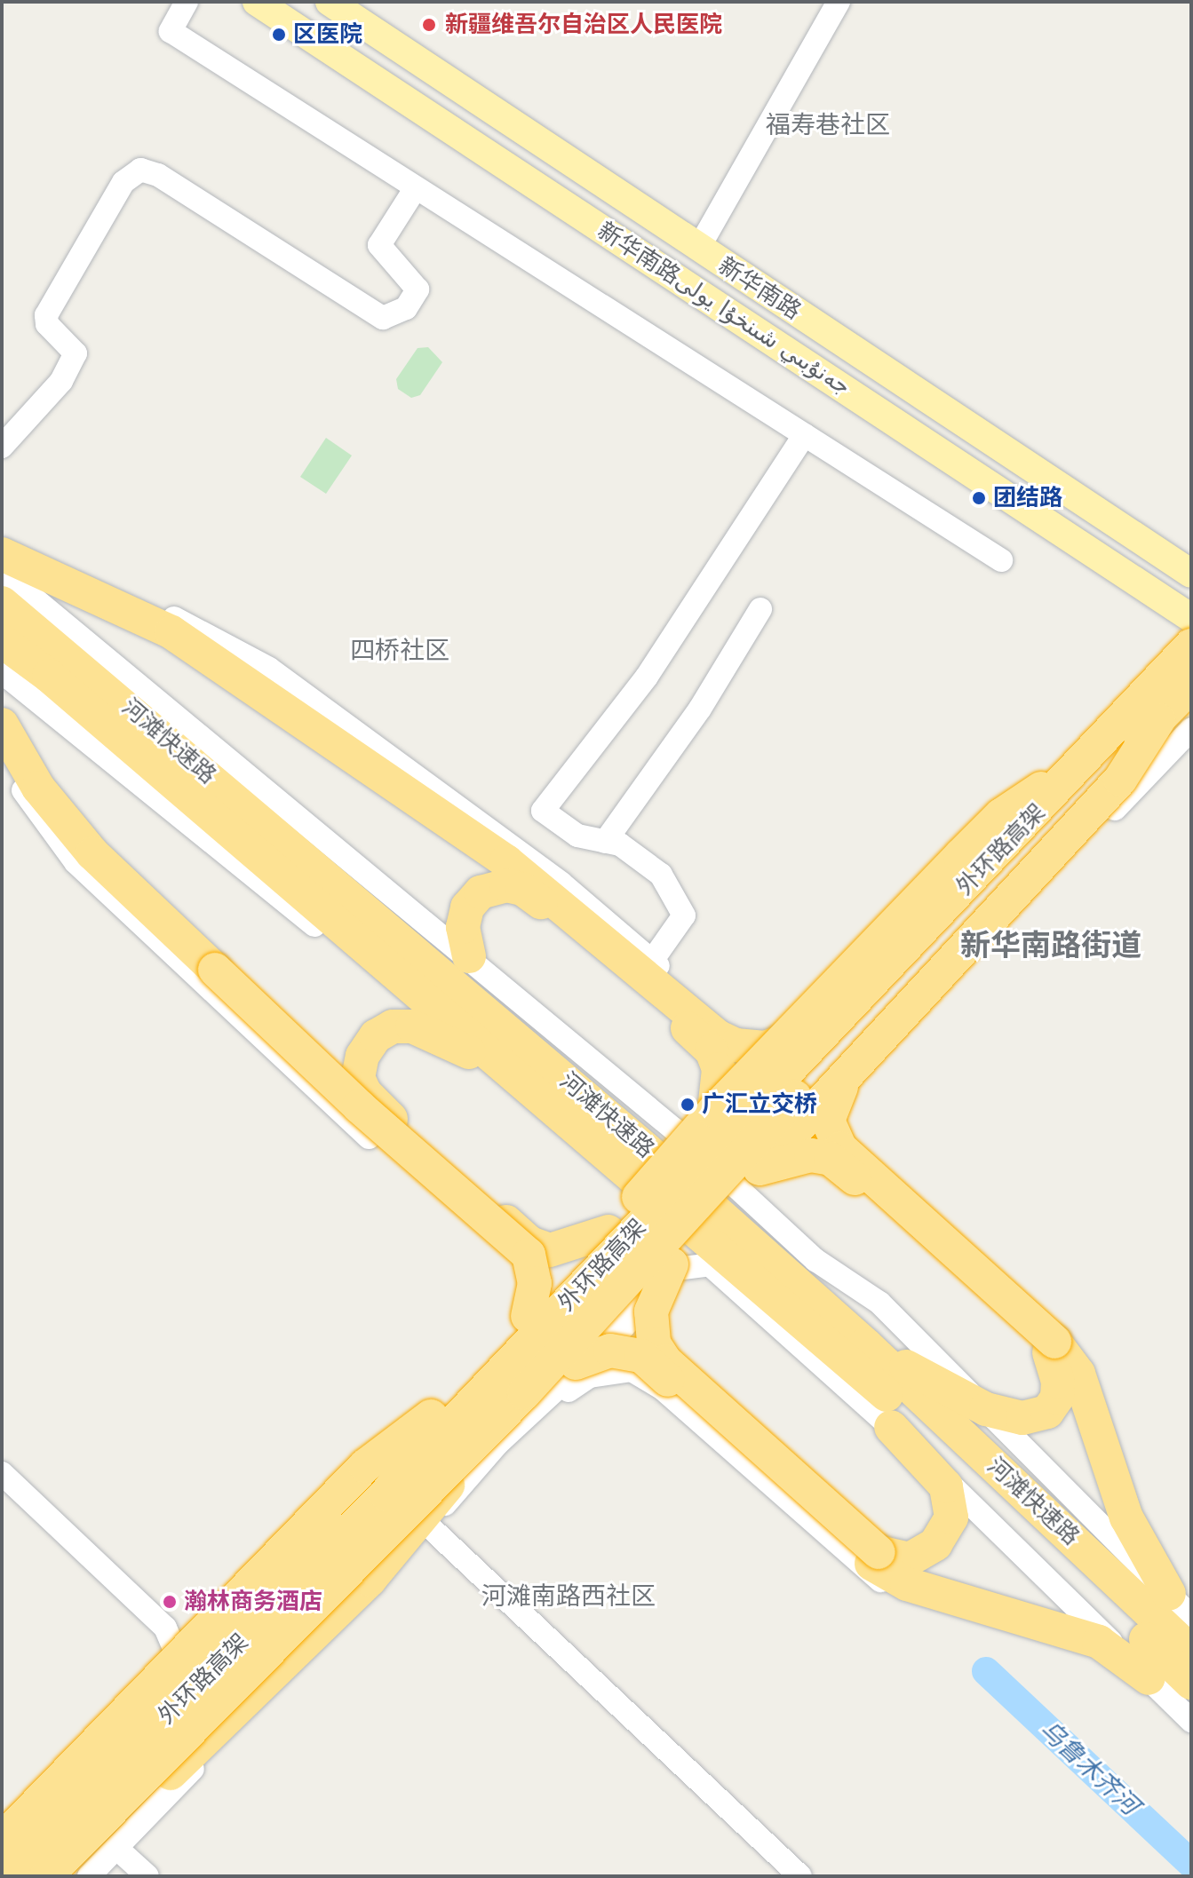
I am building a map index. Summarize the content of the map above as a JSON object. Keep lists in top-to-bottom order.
{
  "streets": {
    "highway": ["河滩快速路", "外环路高架"],
    "main road": ["新华南路", "新华南路جەنۇبىي شىنخۇا يولى"]
  },
  "districts": [
    "福寿巷社区",
    "四桥社区",
    "新华南路街道",
    "河滩南路西社区"
  ],
  "water": ["乌鲁木齐河"],
  "places": [
    "新疆维吾尔自治区人民医院",
    "区医院",
    "团结路",
    "广汇立交桥",
    "瀚林商务酒店"
  ]
}
